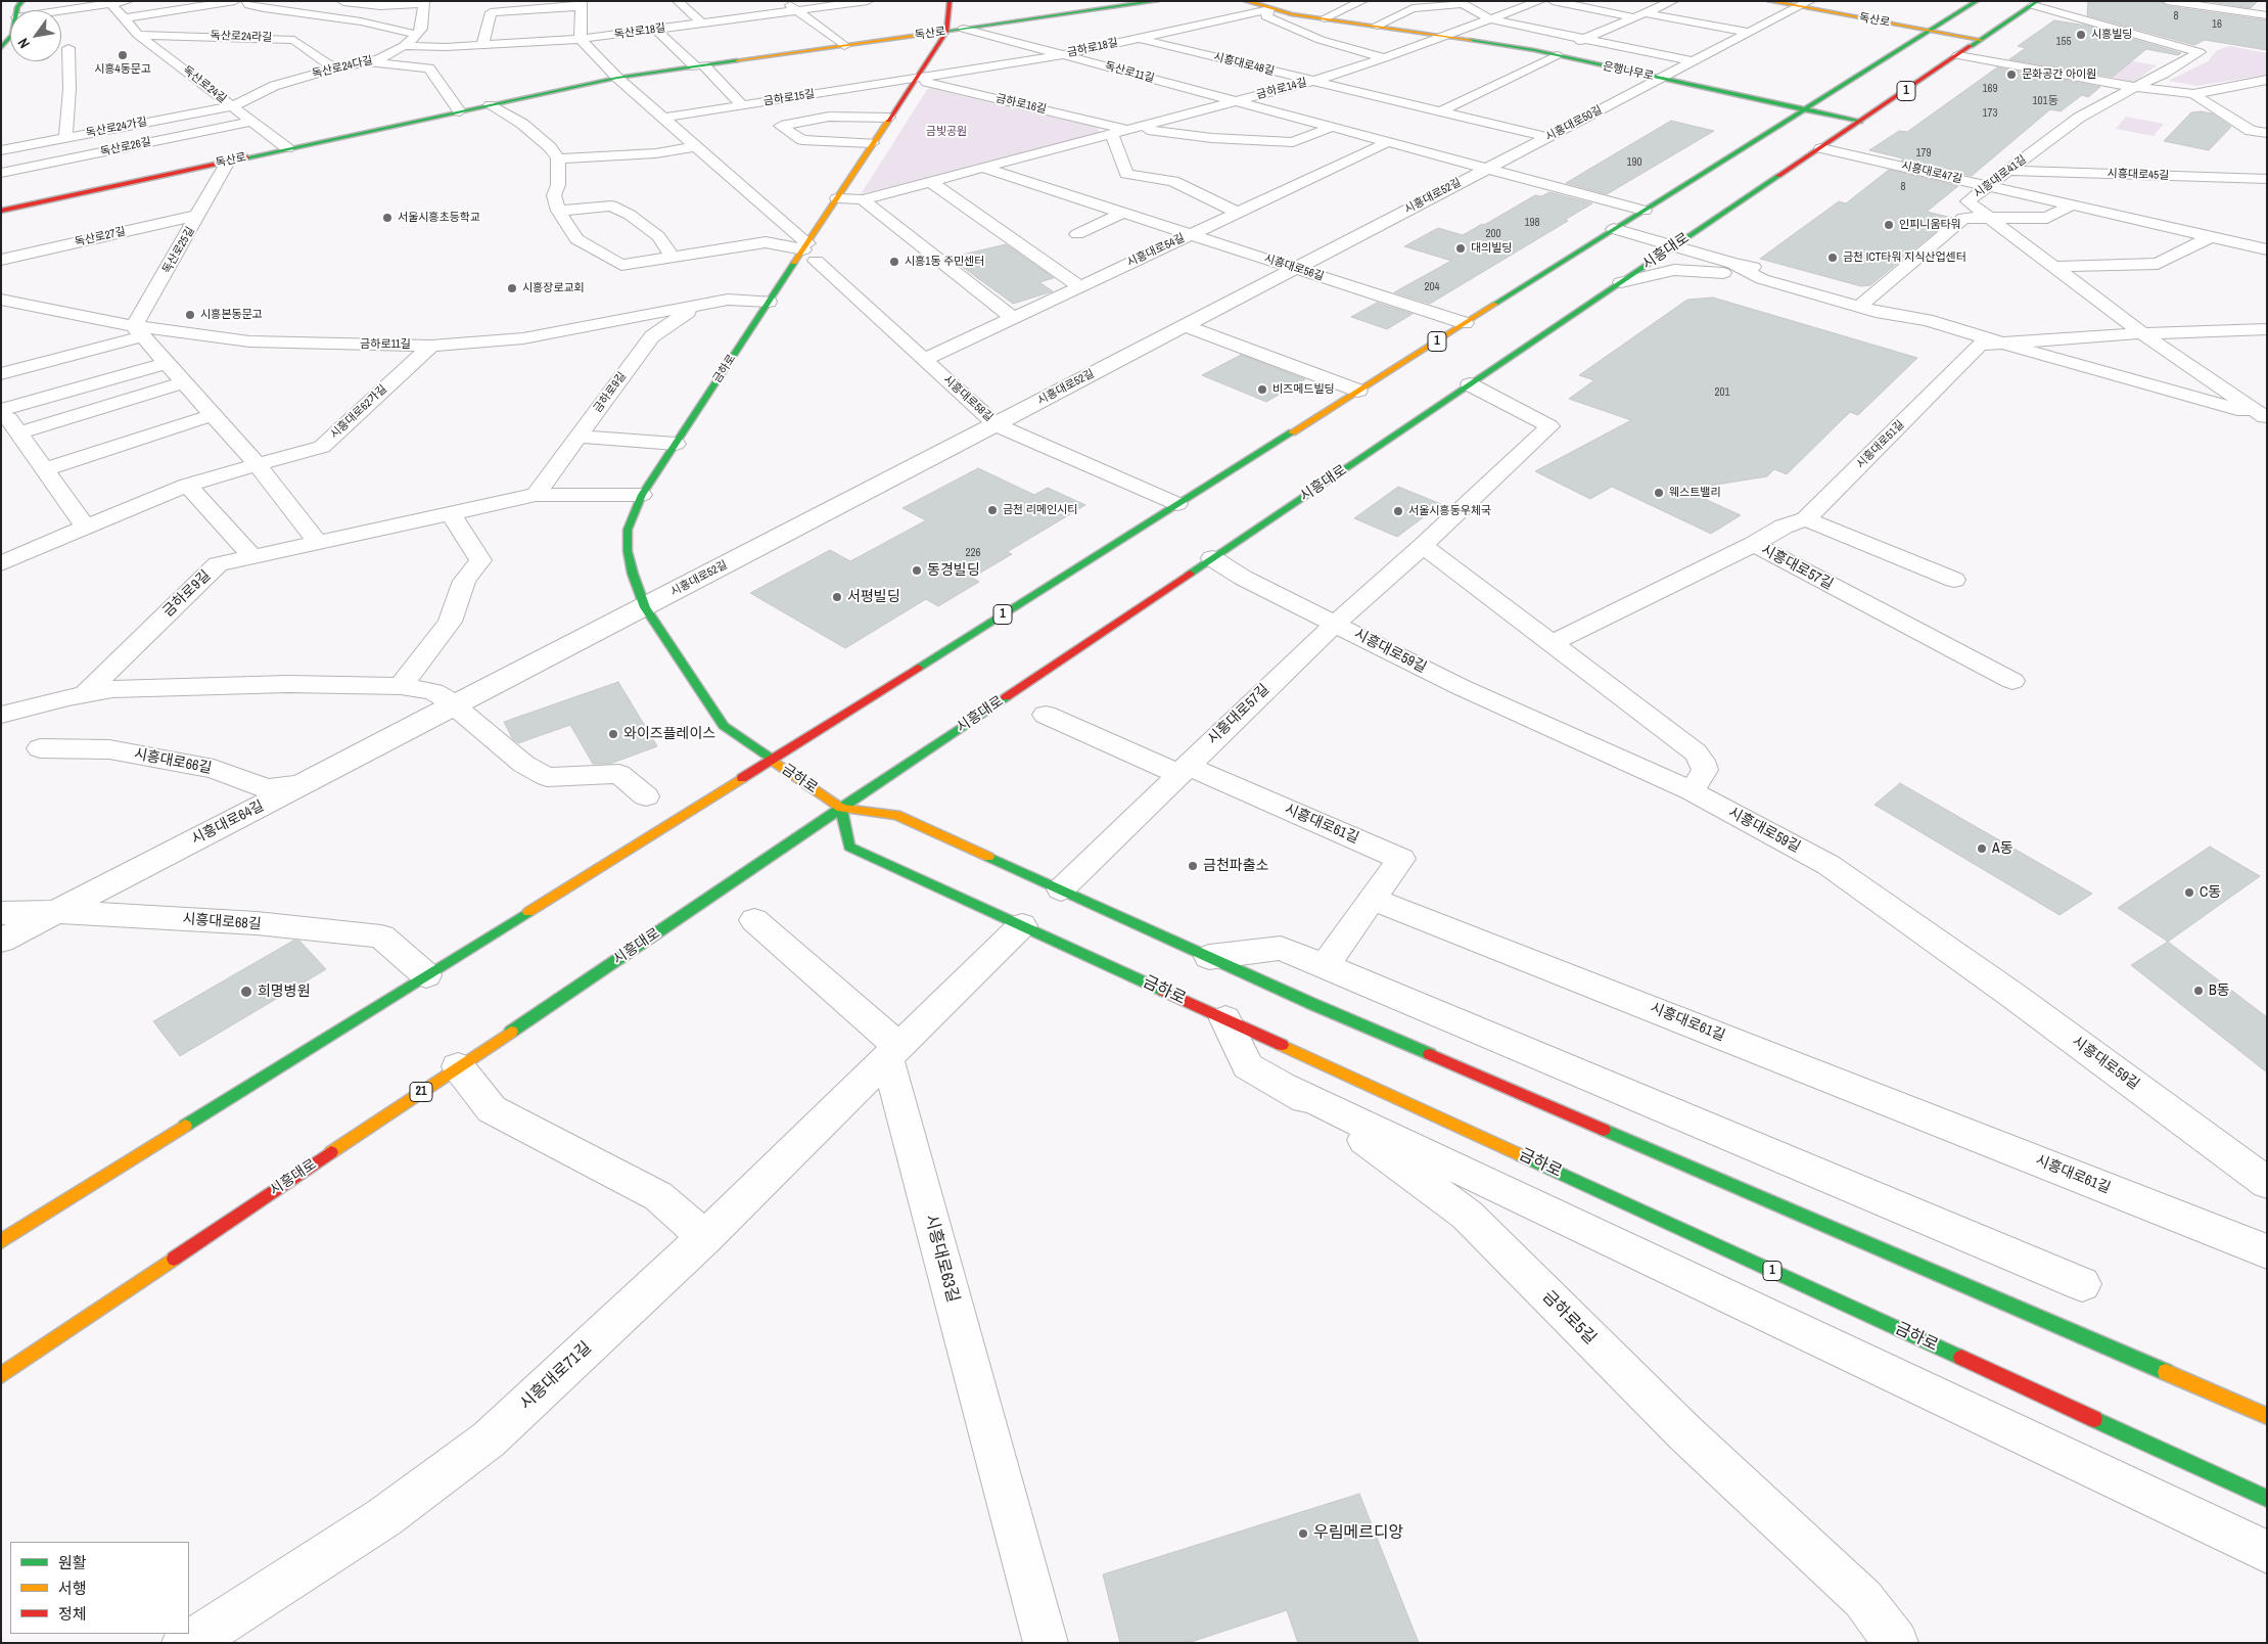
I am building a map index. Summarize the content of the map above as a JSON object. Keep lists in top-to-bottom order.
{
  "streets": {
    "main road": [
      "독산로",
      "은행나무로",
      "1",
      "시흥대로",
      "금하로",
      "21"
    ],
    "street": [
      "독산로18길",
      "독산로24라길",
      "금하로18길",
      "시흥대로48길",
      "독산로24다길",
      "독산로11길",
      "독산로24길",
      "금하로14길",
      "금하로15길",
      "금하로16길",
      "시흥대로50길",
      "독산로24가길",
      "독산로26길",
      "시흥대로47길",
      "시흥대로45길",
      "시흥대로41길",
      "시흥대로52길",
      "독산로27길",
      "독산로25길",
      "시흥대로54길",
      "시흥대로56길",
      "금하로11길",
      "금하로9길",
      "시흥대로58길",
      "시흥대로62가길",
      "시흥대로51길",
      "시흥대로57길",
      "시흥대로59길",
      "시흥대로66길",
      "시흥대로64길",
      "시흥대로61길",
      "시흥대로68길",
      "시흥대로63길",
      "금하로5길",
      "시흥대로71길"
    ]
  },
  "crossings": [
    ["독산로", "독산로11길"],
    ["독산로", "독산로24길"],
    ["독산로", "1"],
    ["독산로", "시흥대로50길"],
    ["독산로", "독산로25길"],
    ["독산로", "시흥대로"],
    ["독산로", "금하로"],
    ["독산로", "시흥대로58길"],
    ["독산로18길", "독산로24다길"],
    ["독산로18길", "시흥대로58길"],
    ["독산로24라길", "독산로24다길"],
    ["독산로24라길", "독산로24길"],
    ["금하로18길", "시흥대로48길"],
    ["금하로18길", "은행나무로"],
    ["금하로18길", "독산로11길"],
    ["금하로18길", "금하로15길"],
    ["금하로18길", "금하로16길"],
    ["금하로18길", "금하로"],
    ["시흥대로48길", "금하로14길"],
    ["시흥대로48길", "시흥대로50길"],
    ["독산로24다길", "독산로24길"],
    ["독산로24다길", "독산로24가길"],
    ["은행나무로", "금하로14길"],
    ["은행나무로", "1"],
    ["은행나무로", "시흥대로50길"],
    ["은행나무로", "시흥대로"],
    ["독산로11길", "금하로14길"],
    ["독산로24길", "독산로24가길"],
    ["독산로24길", "독산로26길"],
    ["금하로14길", "금하로16길"],
    ["금하로14길", "시흥대로56길"],
    ["금하로14길", "금하로"],
    ["1", "시흥대로56길"],
    ["1", "금하로"],
    ["1", "시흥대로58길"],
    ["1", "시흥대로51길"],
    ["금하로15길", "금하로16길"],
    ["금하로15길", "금하로"],
    ["금하로15길", "시흥대로58길"],
    ["금하로16길", "금하로"],
    ["시흥대로50길", "시흥대로52길"],
    ["시흥대로47길", "시흥대로41길"],
    ["시흥대로47길", "시흥대로"],
    ["시흥대로45길", "시흥대로41길"],
    ["시흥대로41길", "시흥대로"],
    ["시흥대로41길", "시흥대로51길"],
    ["시흥대로52길", "시흥대로56길"],
    ["시흥대로52길", "금하로"],
    ["시흥대로52길", "시흥대로58길"],
    ["독산로27길", "독산로25길"],
    ["독산로25길", "금하로11길"],
    ["시흥대로54길", "시흥대로56길"],
    ["시흥대로54길", "시흥대로58길"],
    ["시흥대로", "금하로"],
    ["시흥대로", "시흥대로51길"],
    ["시흥대로", "시흥대로57길"],
    ["시흥대로", "시흥대로59길"],
    ["금하로11길", "금하로"],
    ["금하로11길", "금하로9길"],
    ["금하로11길", "시흥대로62가길"],
    ["금하로", "금하로9길"],
    ["금하로", "시흥대로58길"],
    ["금하로", "시흥대로57길"],
    ["금하로", "금하로5길"],
    ["시흥대로51길", "시흥대로57길"],
    ["시흥대로57길", "시흥대로59길"],
    ["시흥대로57길", "시흥대로61길"],
    ["시흥대로66길", "시흥대로64길"],
    ["시흥대로64길", "시흥대로68길"],
    ["시흥대로63길", "시흥대로71길"]
  ],
  "parks": ["금빛공원"],
  "places": [
    "시흥빌딩",
    "시흥4동문고",
    "문화공간 아이원",
    "서울시흥초등학교",
    "인피니움타워",
    "대의빌딩",
    "금천 ICT타워 지식산업센터",
    "시흥1동 주민센터",
    "시흥장로교회",
    "시흥본동문고",
    "비즈메드빌딩",
    "웨스트밸리",
    "금천 리메인시티",
    "서울시흥동우체국",
    "동경빌딩",
    "서평빌딩",
    "와이즈플레이스",
    "A동",
    "금천파출소",
    "C동",
    "B동",
    "희명병원",
    "우림메르디앙"
  ],
  "house_numbers": [
    "8",
    "16",
    "155",
    "169",
    "101동",
    "173",
    "179",
    "190",
    "8",
    "198",
    "200",
    "204",
    "201",
    "226"
  ],
  "legend": ["원활", "서행", "정체"],
  "north": "bottom left"
}
